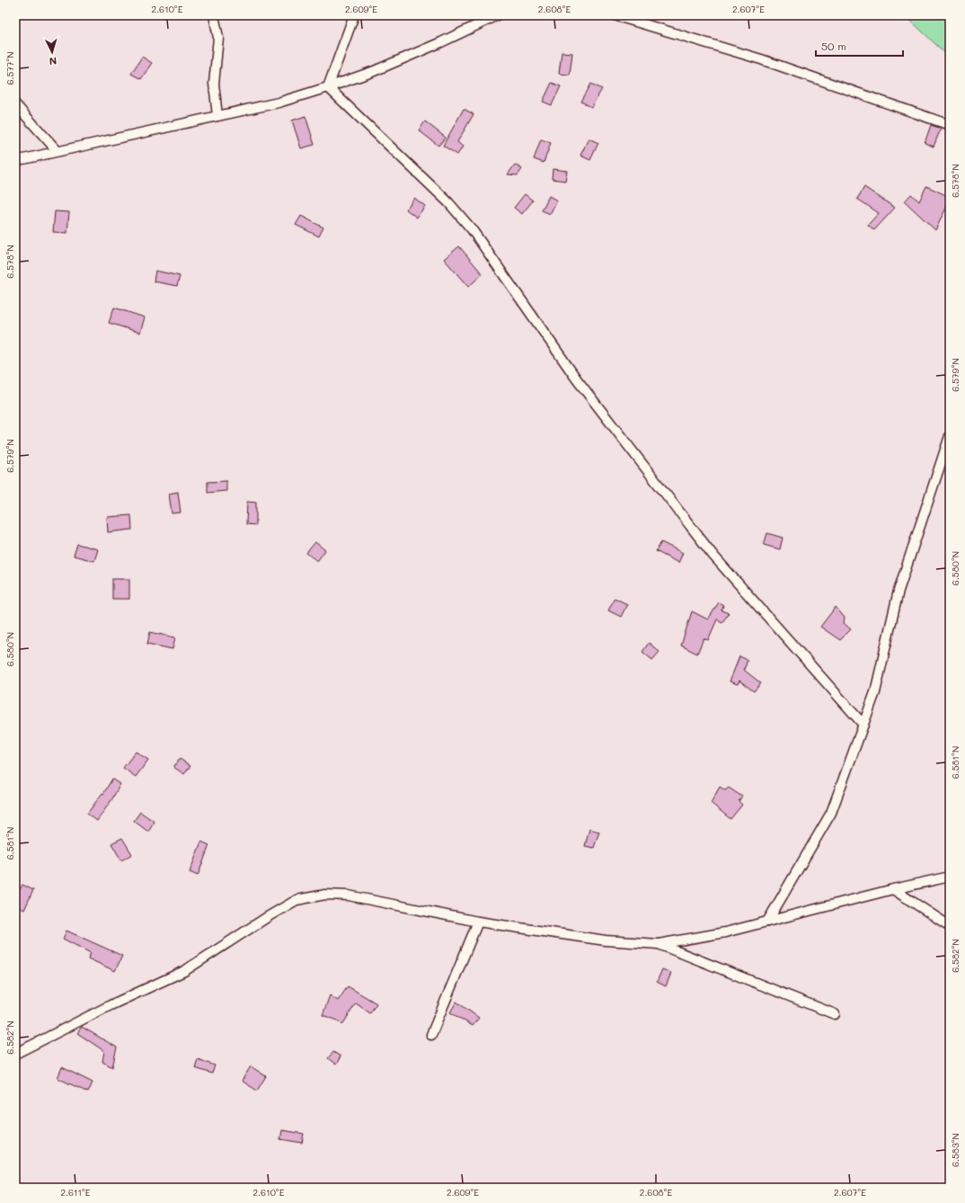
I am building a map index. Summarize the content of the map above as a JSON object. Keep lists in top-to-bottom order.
{
  "scale_bar": "50 m",
  "north": "bottom",
  "coordinates": [
    "2.610°E",
    "2.609°E",
    "2.608°E",
    "2.607°E",
    "6.577°N",
    "6.578°N",
    "6.579°N",
    "6.580°N",
    "6.581°N",
    "6.582°N",
    "6.583°N",
    "2.611°E"
  ]
}
